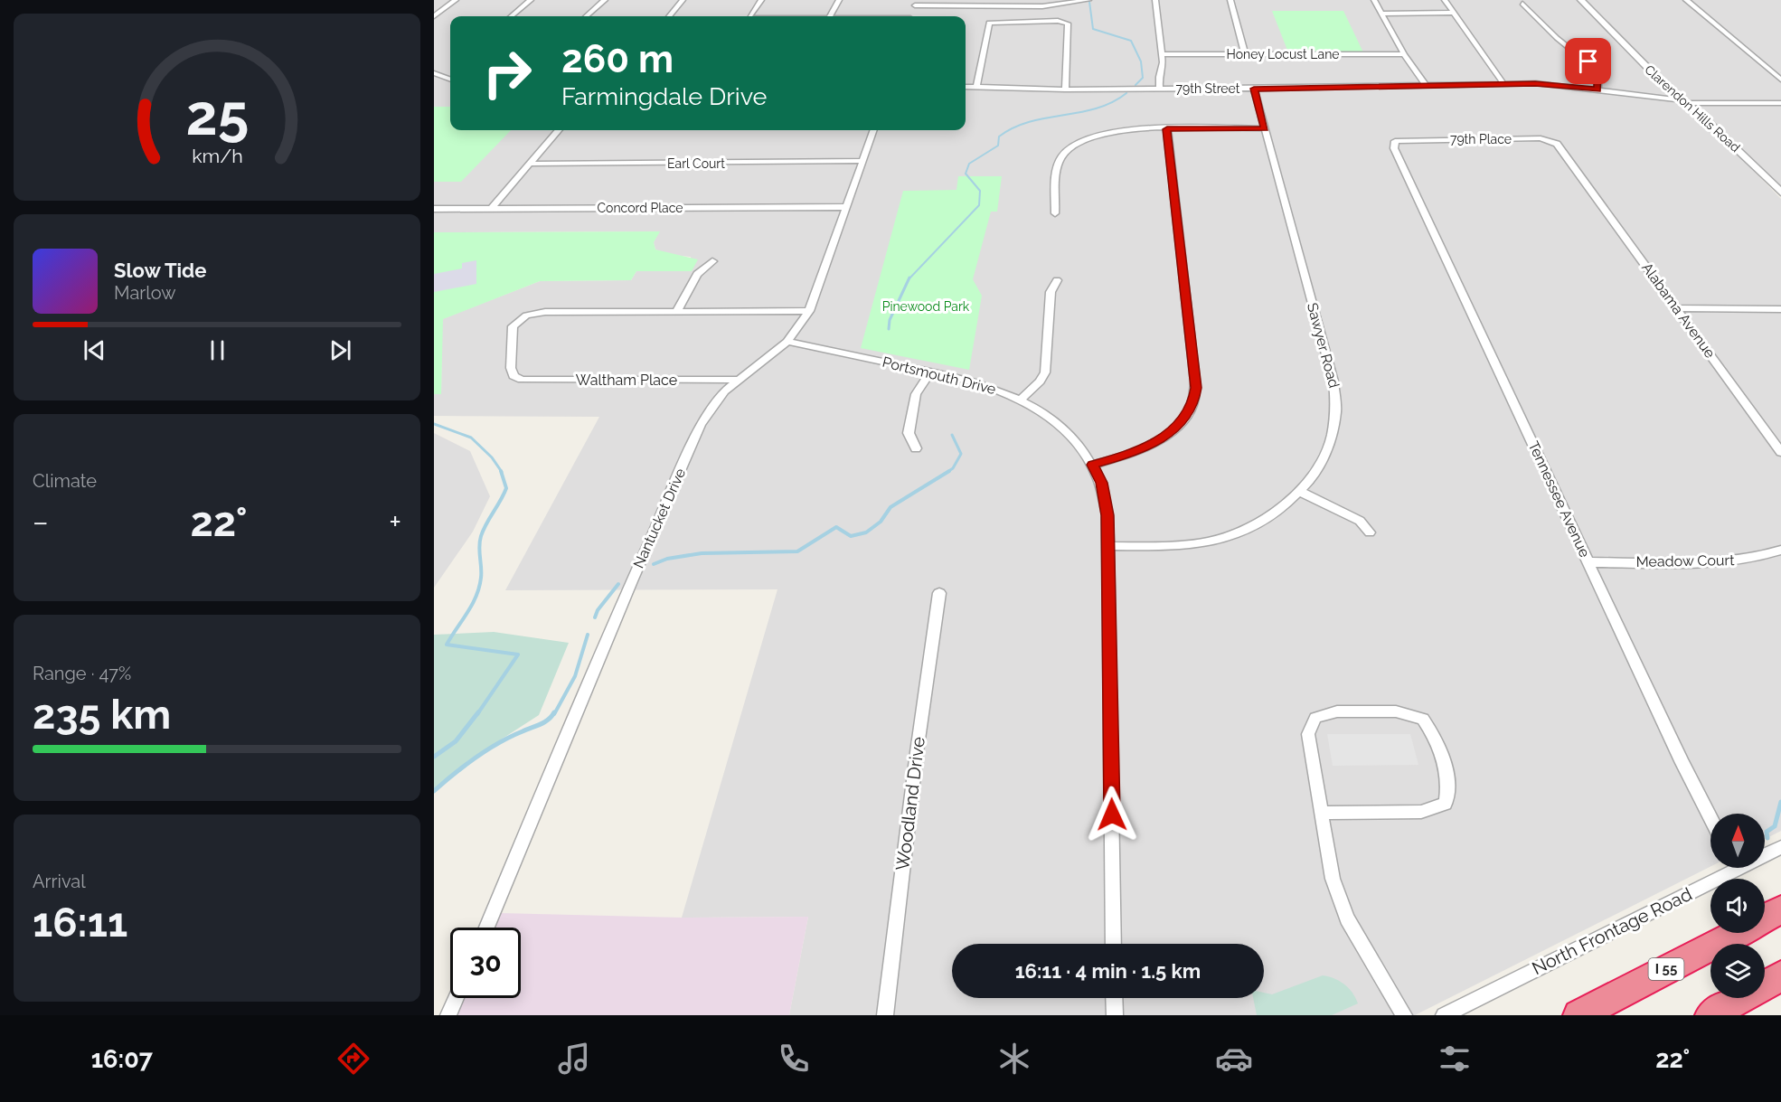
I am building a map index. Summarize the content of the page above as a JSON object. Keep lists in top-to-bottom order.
{
  "streets": {
    "highway": ["I 55"],
    "street": [
      "Honey Locust Lane",
      "79th Street",
      "Clarendon Hills Road",
      "79th Place",
      "Earl Court",
      "Concord Place",
      "Alabama Avenue",
      "Sawyer Road",
      "Portsmouth Drive",
      "Waltham Place",
      "Tennessee Avenue",
      "Nantucket Drive",
      "Meadow Court",
      "Woodland Drive",
      "North Frontage Road"
    ]
  },
  "crossings": [
    ["79th Street", "Clarendon Hills Road"],
    ["79th Street", "Sawyer Road"],
    ["79th Place", "Alabama Avenue"],
    ["79th Place", "Tennessee Avenue"],
    ["Earl Court", "Nantucket Drive"],
    ["Concord Place", "Nantucket Drive"],
    ["Sawyer Road", "Portsmouth Drive"],
    ["Portsmouth Drive", "Nantucket Drive"],
    ["Waltham Place", "Nantucket Drive"],
    ["Tennessee Avenue", "Meadow Court"]
  ],
  "parks": ["Pinewood Park"],
  "north": "top",
  "page": {
    "turn": ["260 m", "Farmingdale Drive"],
    "song": ["Slow Tide", "Marlow"],
    "tile": [
      "Climate",
      ["Range · 47%", "235 km"],
      ["Arrival", "16:11"]
    ],
    "heat": ["−", "22°", "+"],
    "limit": "30",
    "trip": "16:11 · 4 min · 1.5 km",
    "tabs": ["16:07", "22°"],
    "gauge": ["25", "km/h"]
  }
}
